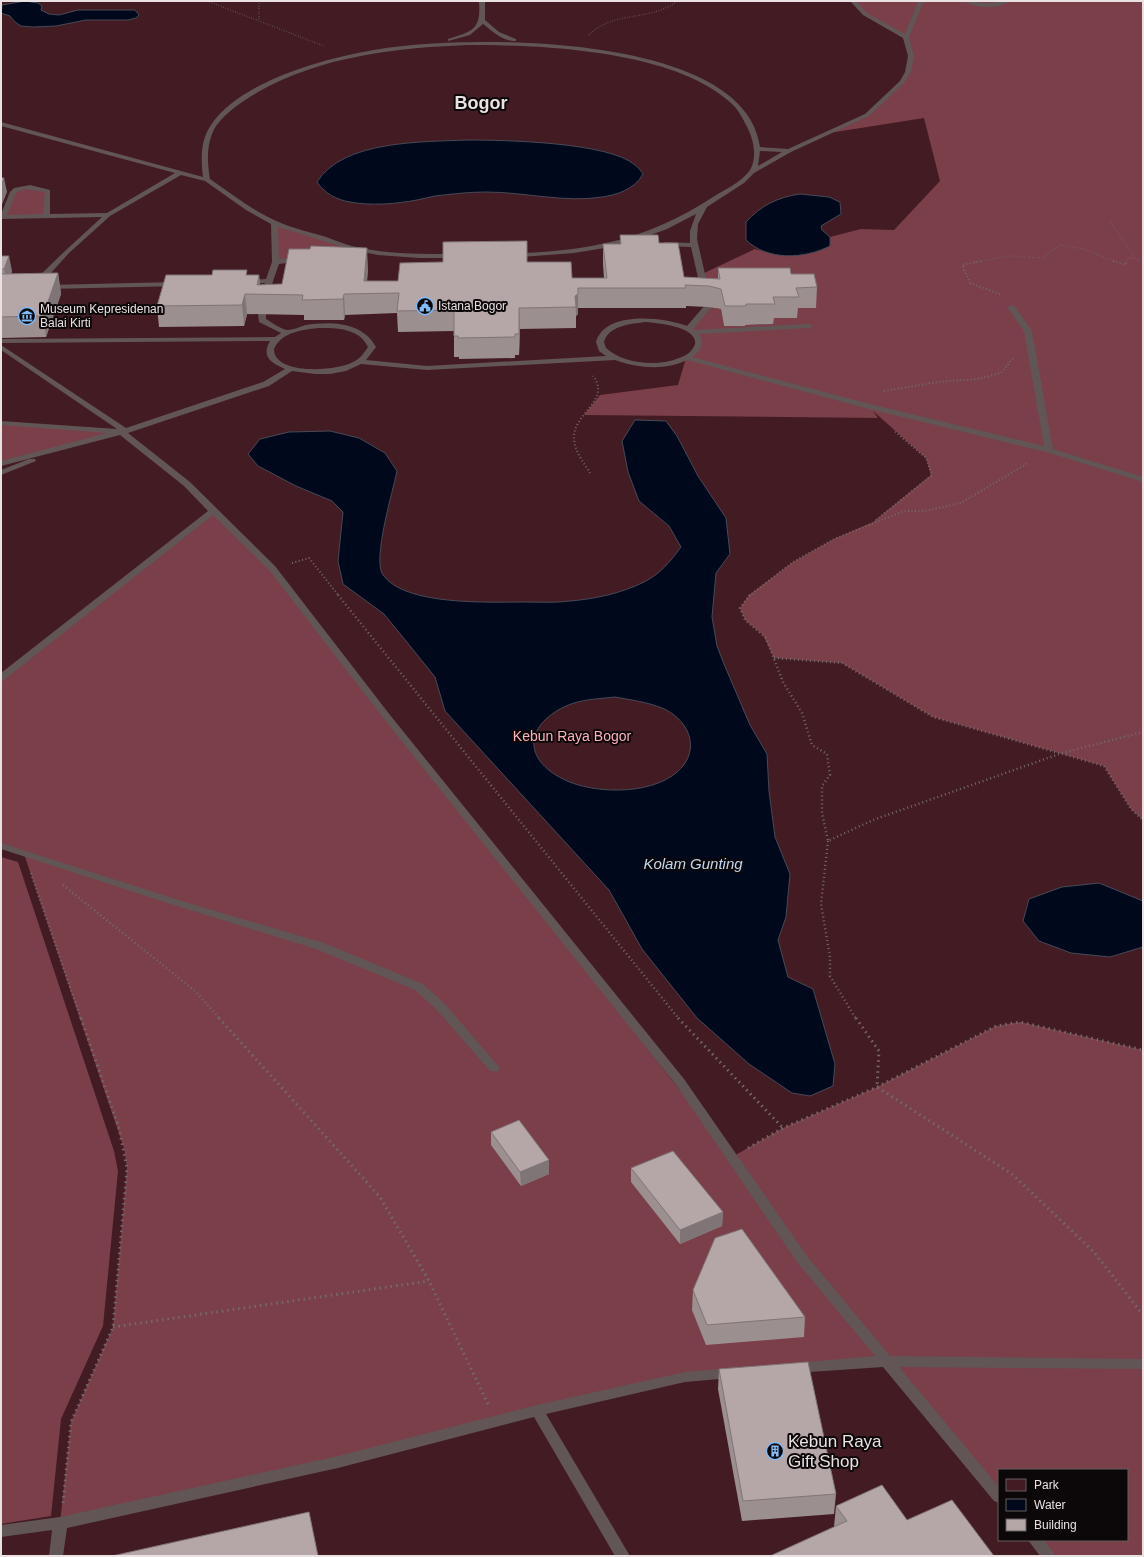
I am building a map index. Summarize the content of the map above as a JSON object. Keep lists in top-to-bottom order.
{
  "districts": ["Bogor"],
  "water": ["Kolam Gunting"],
  "parks": ["Kebun Raya Bogor"],
  "places": {
    "public building": ["Istana Bogor"],
    "museum": ["Museum Kepresidenan Balai Kirti"],
    "building": ["Kebun Raya Gift Shop"]
  },
  "legend": ["Park", "Water", "Building"]
}
